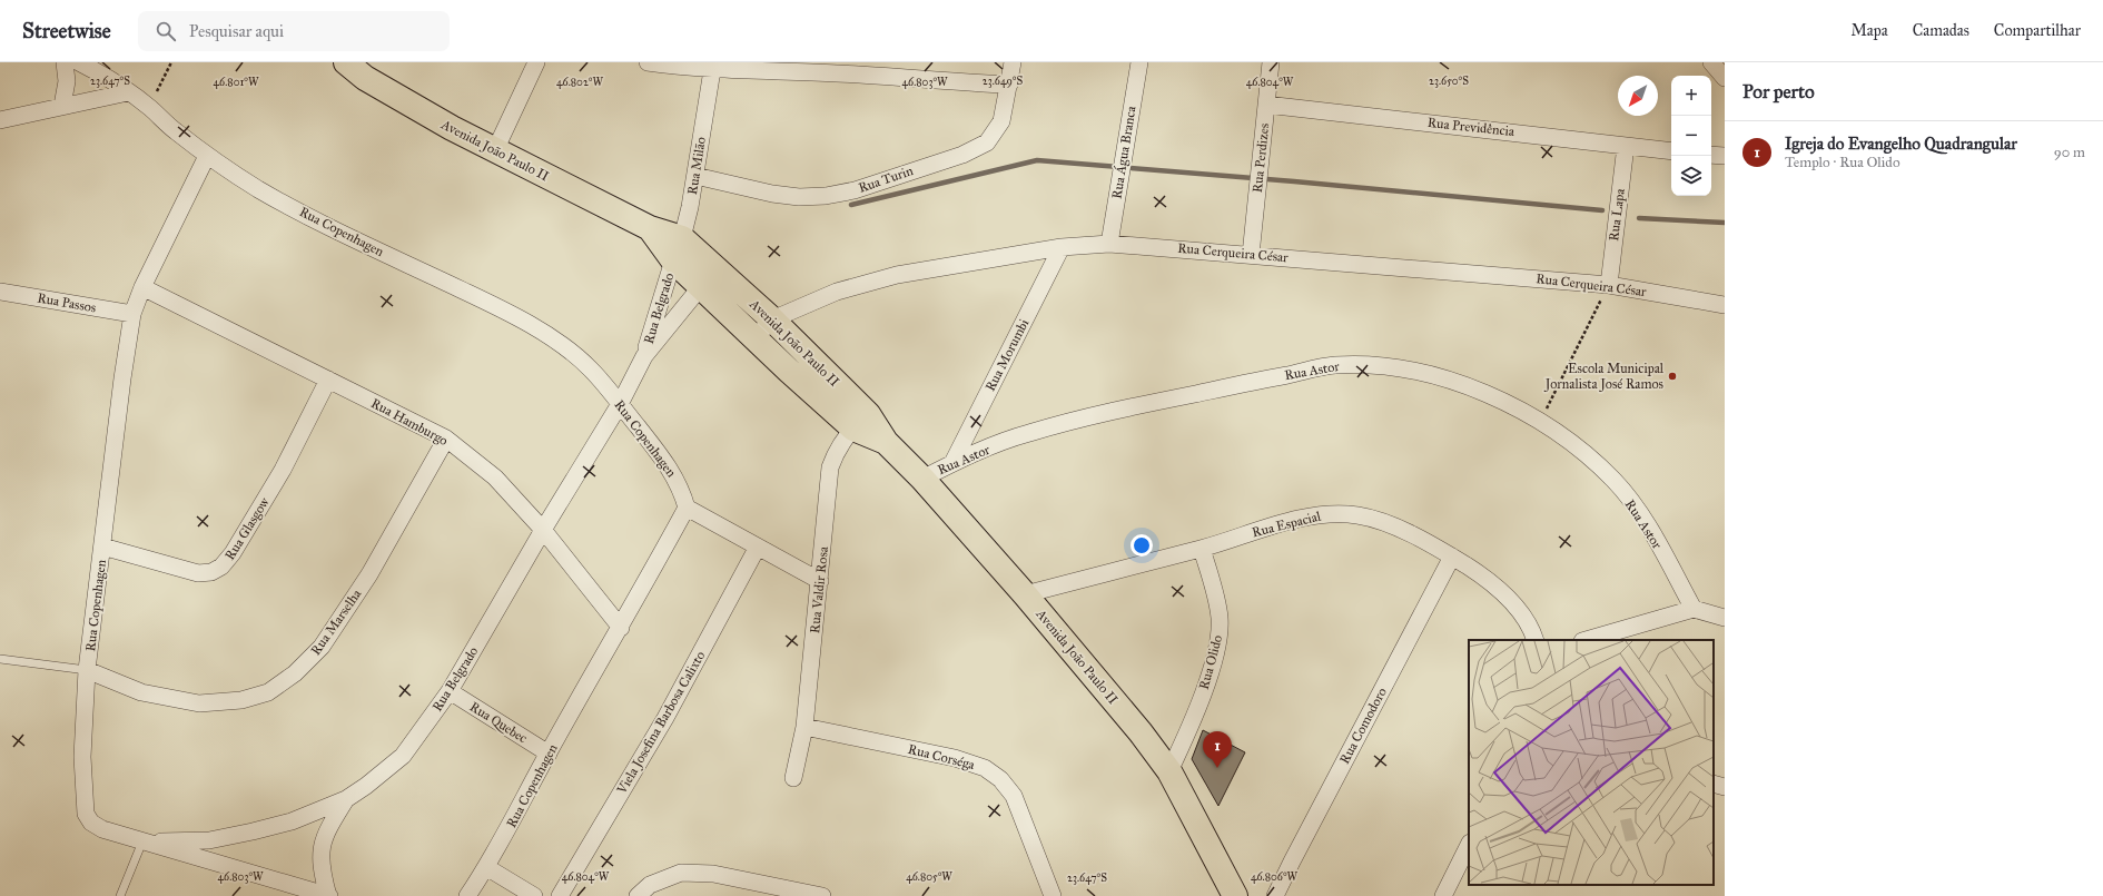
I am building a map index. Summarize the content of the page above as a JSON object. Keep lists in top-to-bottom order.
{
  "streets": {
    "main road": ["Avenida João Paulo II"],
    "street": [
      "Rua Previdência",
      "Rua Água Branca",
      "Rua Perdizes",
      "Rua Milão",
      "Rua Turin",
      "Rua Lapa",
      "Rua Copenhagen",
      "Rua Cerqueira César",
      "Rua Passos",
      "Rua Belgrado",
      "Rua Morumbi",
      "Rua Astor",
      "Rua Hamburgo",
      "Rua Espacial",
      "Rua Glasgow",
      "Rua Valdir Rosa",
      "Rua Marselha",
      "Rua Olido",
      "Rua Quebec",
      "Viela Josefina Barbosa Calixto",
      "Rua Comodoro",
      "Rua Corséga"
    ]
  },
  "crossings": [
    ["Rua Previdência", "Rua Perdizes"],
    ["Rua Previdência", "Rua Lapa"],
    ["Avenida João Paulo II", "Rua Milão"],
    ["Avenida João Paulo II", "Rua Cerqueira César"],
    ["Avenida João Paulo II", "Rua Belgrado"],
    ["Avenida João Paulo II", "Rua Astor"],
    ["Avenida João Paulo II", "Rua Espacial"],
    ["Avenida João Paulo II", "Rua Valdir Rosa"],
    ["Avenida João Paulo II", "Rua Olido"],
    ["Rua Água Branca", "Rua Cerqueira César"],
    ["Rua Perdizes", "Rua Cerqueira César"],
    ["Rua Milão", "Rua Turin"],
    ["Rua Milão", "Rua Belgrado"],
    ["Rua Lapa", "Rua Cerqueira César"],
    ["Rua Copenhagen", "Rua Passos"],
    ["Rua Copenhagen", "Rua Belgrado"],
    ["Rua Copenhagen", "Rua Hamburgo"],
    ["Rua Copenhagen", "Rua Glasgow"],
    ["Rua Copenhagen", "Rua Marselha"],
    ["Rua Copenhagen", "Rua Quebec"],
    ["Rua Cerqueira César", "Rua Morumbi"],
    ["Rua Belgrado", "Rua Hamburgo"],
    ["Rua Belgrado", "Rua Quebec"],
    ["Rua Morumbi", "Rua Astor"],
    ["Rua Hamburgo", "Rua Glasgow"],
    ["Rua Hamburgo", "Rua Marselha"],
    ["Rua Espacial", "Rua Olido"],
    ["Rua Espacial", "Rua Comodoro"],
    ["Rua Valdir Rosa", "Rua Corséga"]
  ],
  "places": ["Escola Municipal Jornalista José Ramos"],
  "north": "bottom left",
  "page": {
    "header": "Streetwise",
    "search": "Pesquisar aqui",
    "nav": ["Mapa", "Camadas", "Compartilhar"],
    "heading": "Por perto",
    "map_buttons": ["+", "−"],
    "list": [
      {
        "mark": "1",
        "name": "Igreja do Evangelho Quadrangular",
        "note": "Templo · Rua Olido",
        "value": "90 m"
      }
    ],
    "pins": "1"
  },
  "coordinates": [
    "23.650°S",
    "23.647°S",
    "23.649°S",
    "46.801°W",
    "46.802°W",
    "46.803°W",
    "46.804°W",
    "46.805°W",
    "46.806°W"
  ]
}
